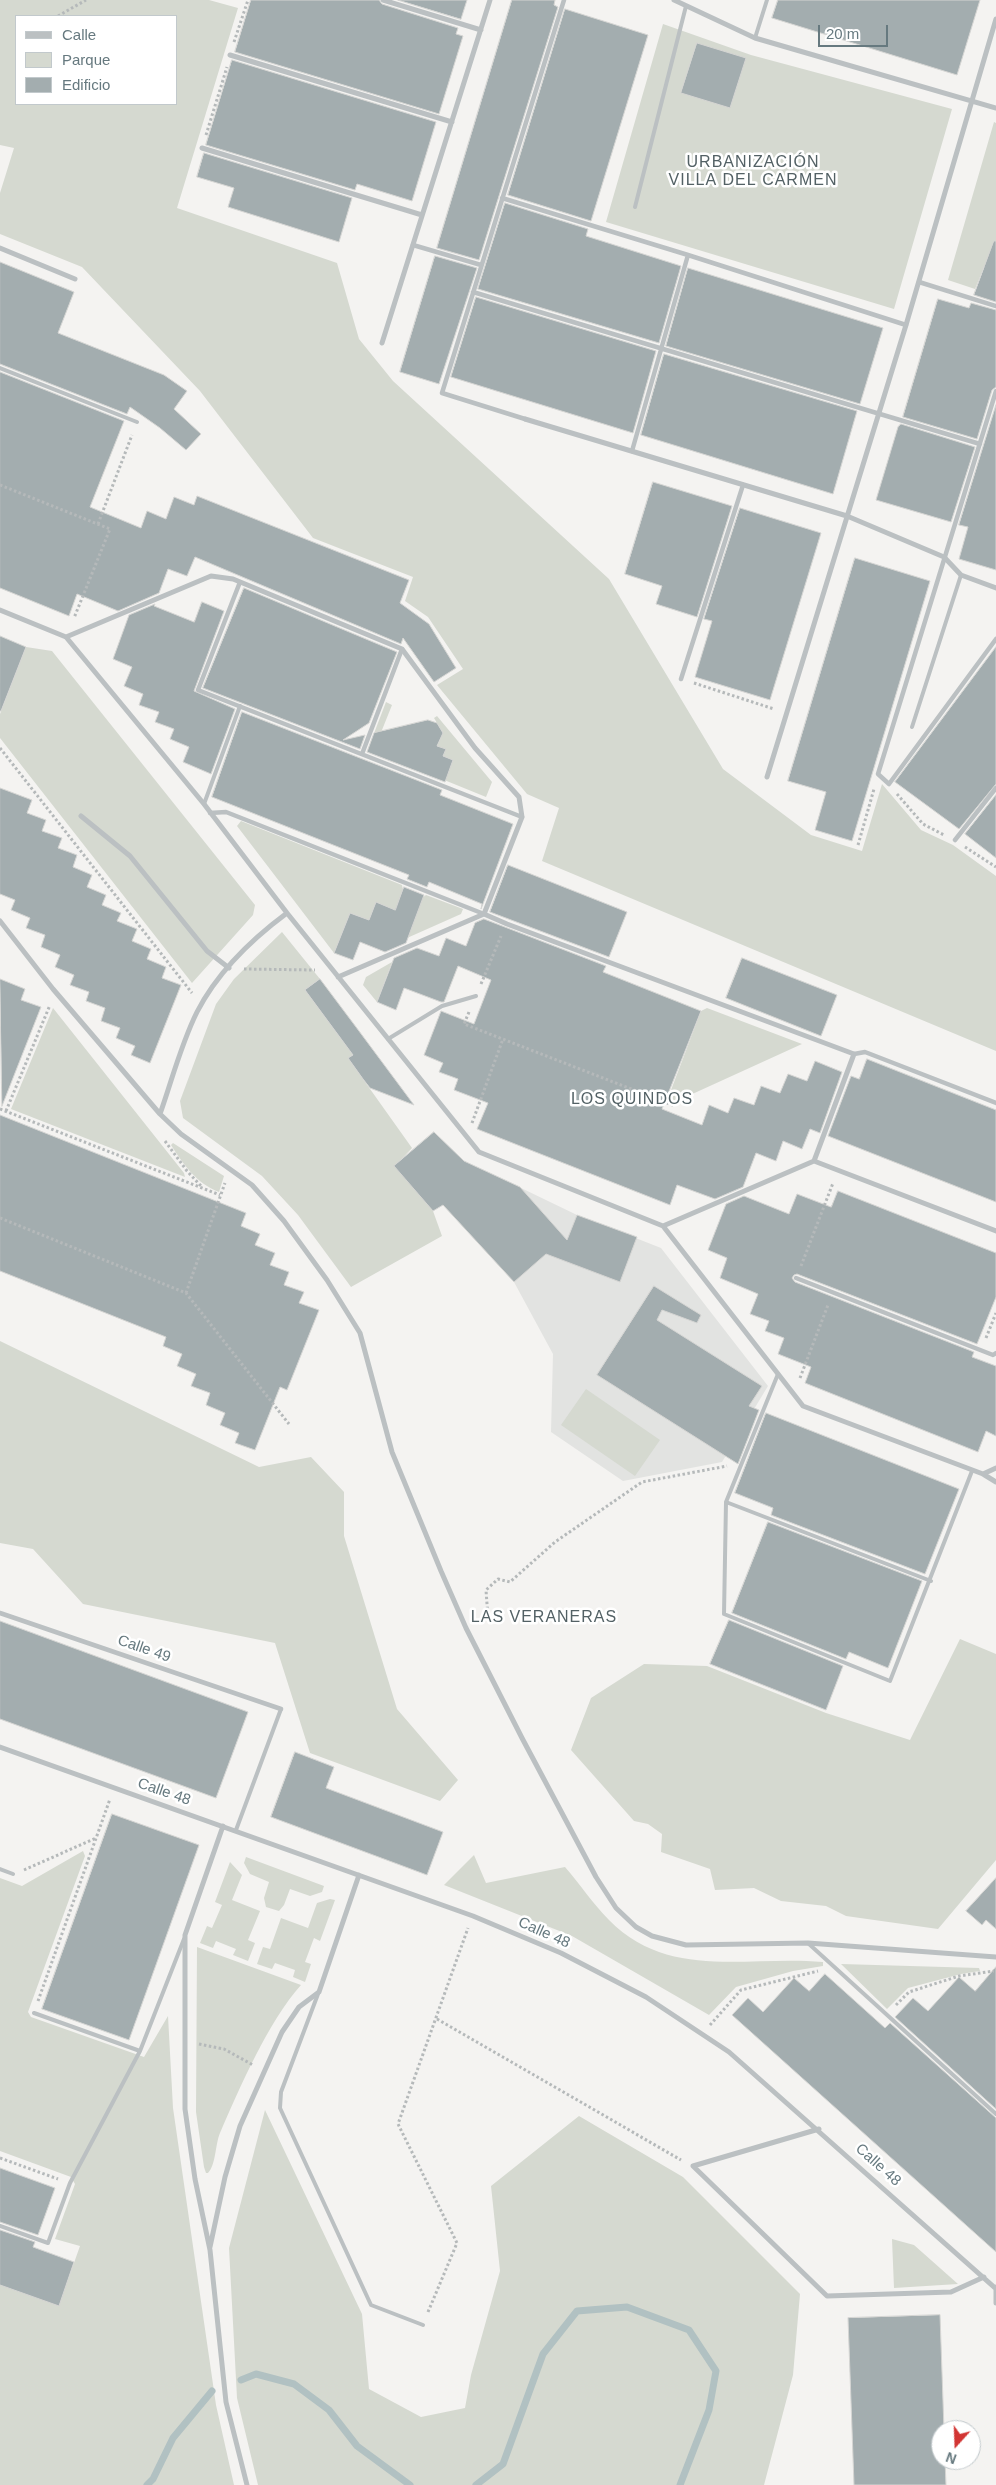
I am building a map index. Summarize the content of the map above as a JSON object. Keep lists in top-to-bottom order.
{
  "streets": {
    "street": ["Calle 49", "Calle 48"]
  },
  "districts": ["URBANIZACIÓN VILLA DEL CARMEN", "LOS QUINDOS", "LAS VERANERAS"],
  "legend": ["Calle", "Parque", "Edificio"],
  "scale_bar": "20 m",
  "north": "bottom"
}
